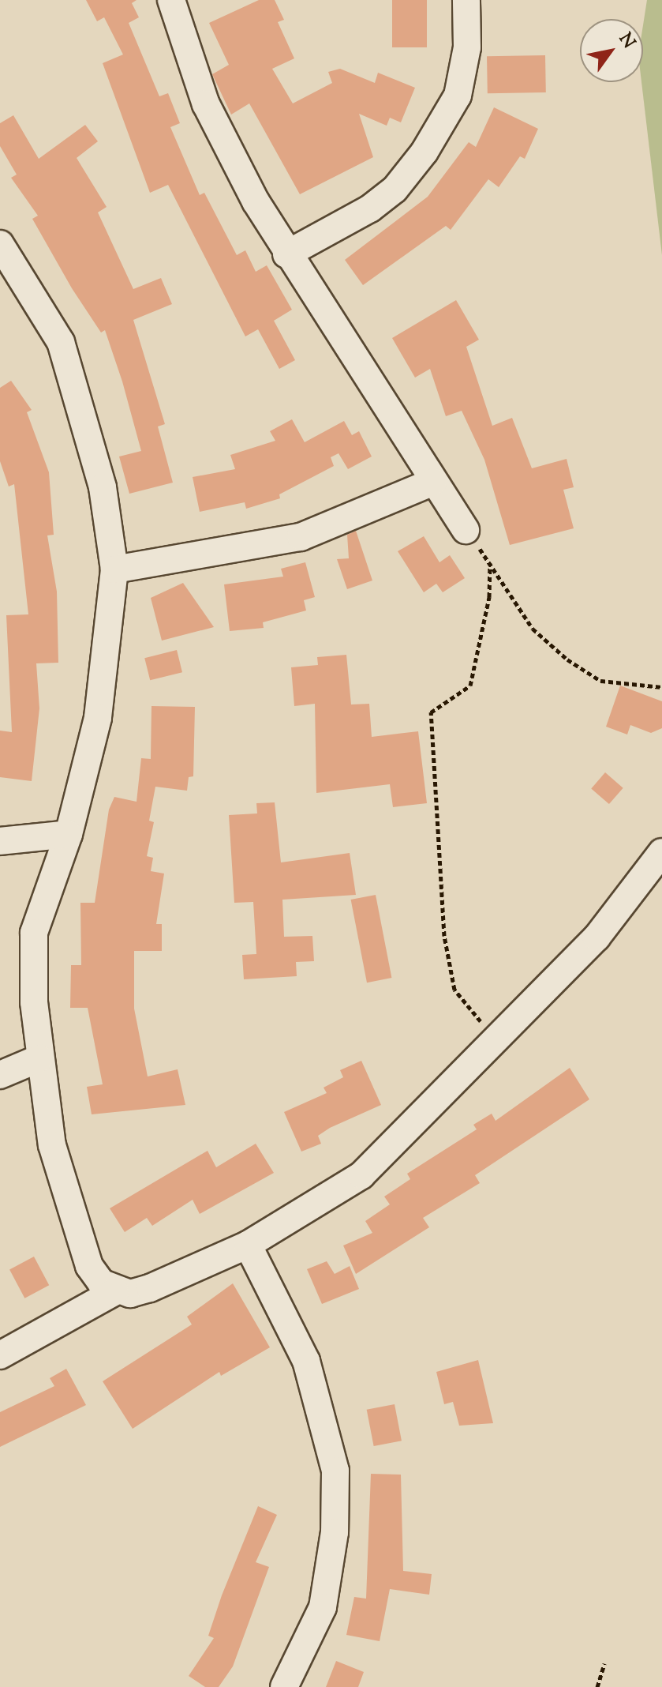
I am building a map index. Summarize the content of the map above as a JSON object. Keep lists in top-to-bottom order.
{
  "north": "top right"
}
